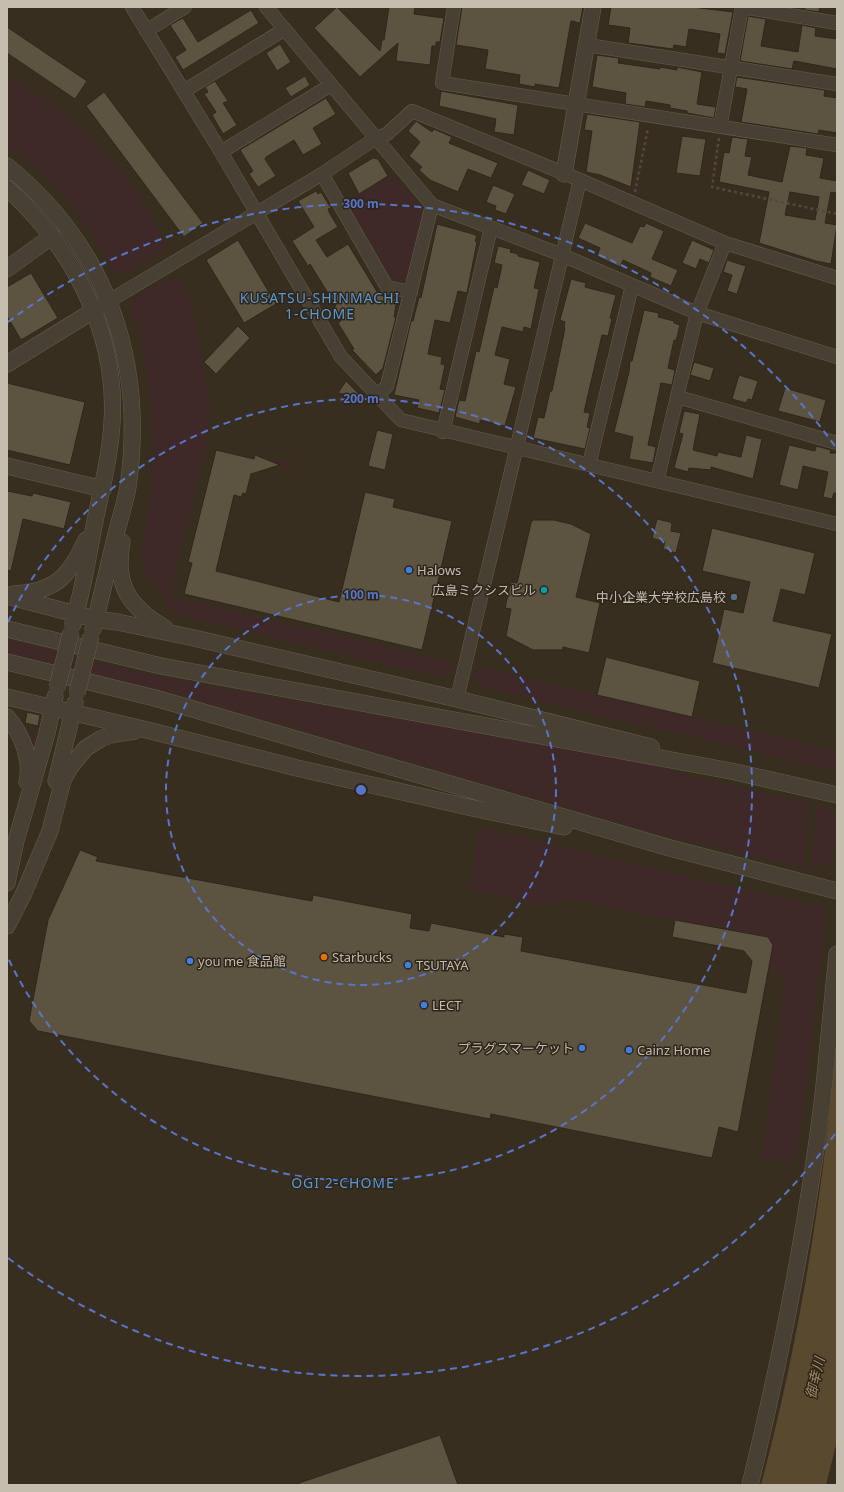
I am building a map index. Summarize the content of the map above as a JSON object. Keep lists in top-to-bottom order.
{
  "districts": ["KUSATSU-SHINMACHI 1-CHOME", "OGI 2-CHOME"],
  "water": ["御幸川"],
  "places": [
    "Halows",
    "広島ミクシスビル",
    "中小企業大学校広島校",
    "Starbucks",
    "you me 食品館",
    "TSUTAYA",
    "LECT",
    "プラグスマーケット",
    "Cainz Home"
  ],
  "rings": ["300 m", "200 m", "100 m"]
}
